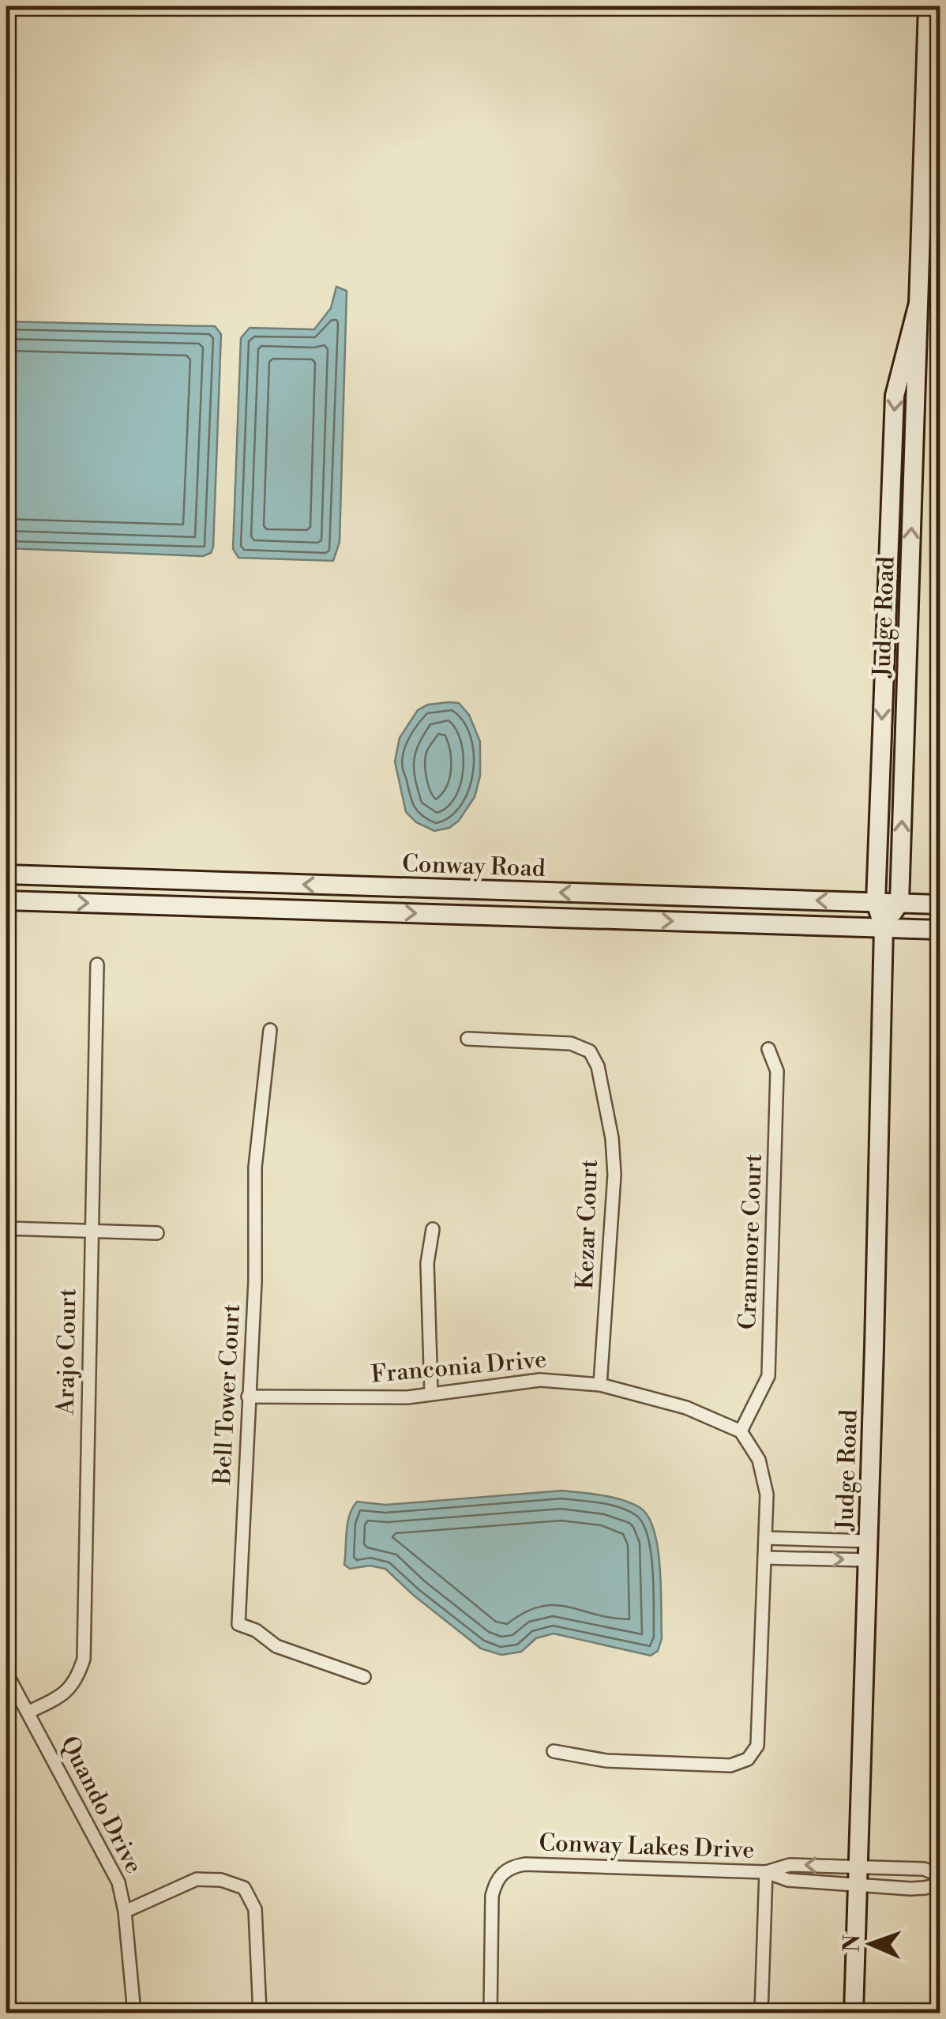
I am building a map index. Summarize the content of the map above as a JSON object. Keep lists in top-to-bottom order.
{
  "streets": {
    "street": [
      "Judge Road",
      "Conway Road",
      "Kezar Court",
      "Cranmore Court",
      "Arajo Court",
      "Franconia Drive",
      "Bell Tower Court",
      "Quando Drive",
      "Conway Lakes Drive"
    ]
  },
  "crossings": [
    ["Judge Road", "Conway Road"],
    ["Judge Road", "Conway Lakes Drive"],
    ["Kezar Court", "Franconia Drive"],
    ["Cranmore Court", "Franconia Drive"],
    ["Arajo Court", "Quando Drive"],
    ["Franconia Drive", "Bell Tower Court"]
  ],
  "north": "left"
}
